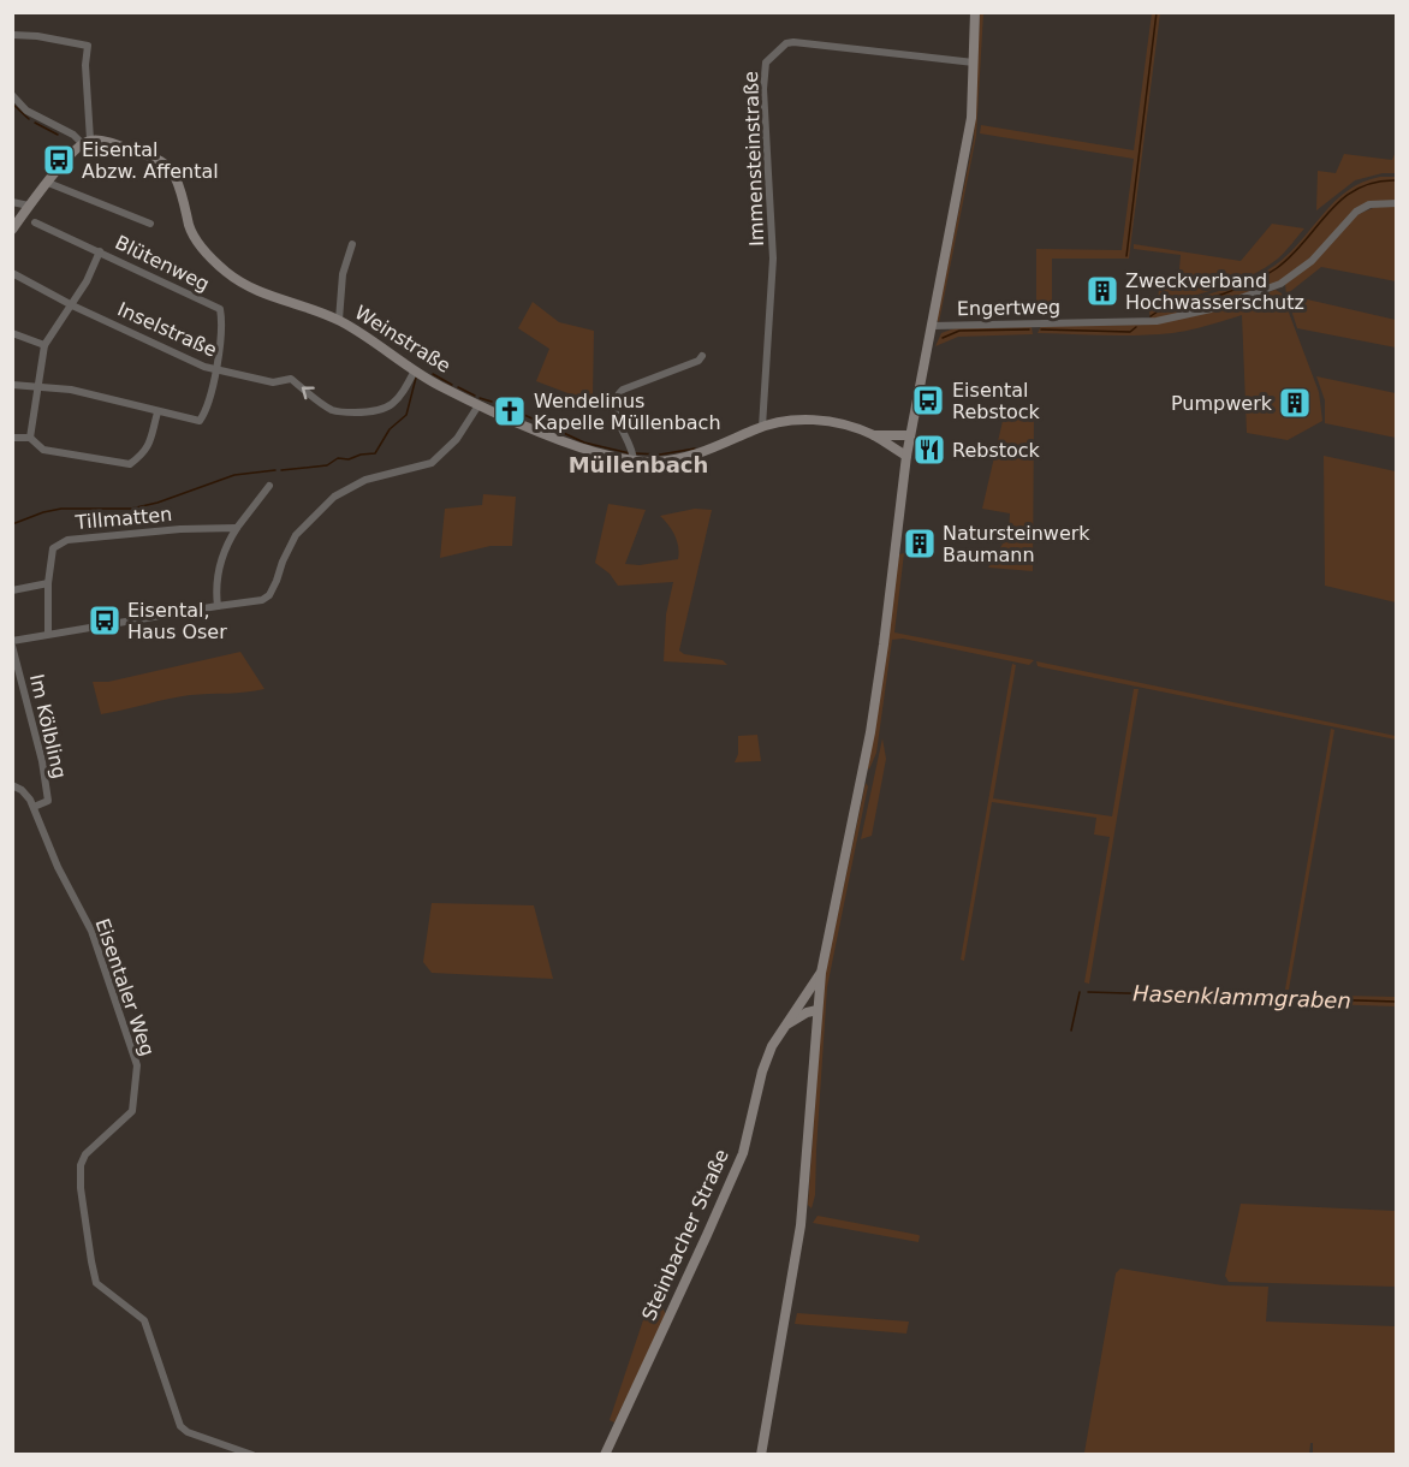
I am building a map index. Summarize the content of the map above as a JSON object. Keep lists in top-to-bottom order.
{
  "streets": {
    "street": [
      "Immensteinstraße",
      "Blütenweg",
      "Engertweg",
      "Inselstraße",
      "Weinstraße",
      "Tillmatten",
      "Im Kölbling",
      "Eisentaler Weg",
      "Steinbacher Straße"
    ]
  },
  "crossings": [
    ["Immensteinstraße", "Weinstraße"],
    ["Blütenweg", "Inselstraße"],
    ["Inselstraße", "Weinstraße"],
    ["Im Kölbling", "Eisentaler Weg"]
  ],
  "one_way": ["Inselstraße"],
  "districts": ["Müllenbach"],
  "water": ["Hasenklammgraben"],
  "places": {
    "bus stop": ["Eisental Abzw. Affental", "Eisental Rebstock", "Eisental, Haus Oser"],
    "building": ["Zweckverband Hochwasserschutz", "Pumpwerk", "Natursteinwerk Baumann"],
    "church": ["Wendelinus Kapelle Müllenbach"],
    "restaurant": ["Rebstock"]
  }
}
